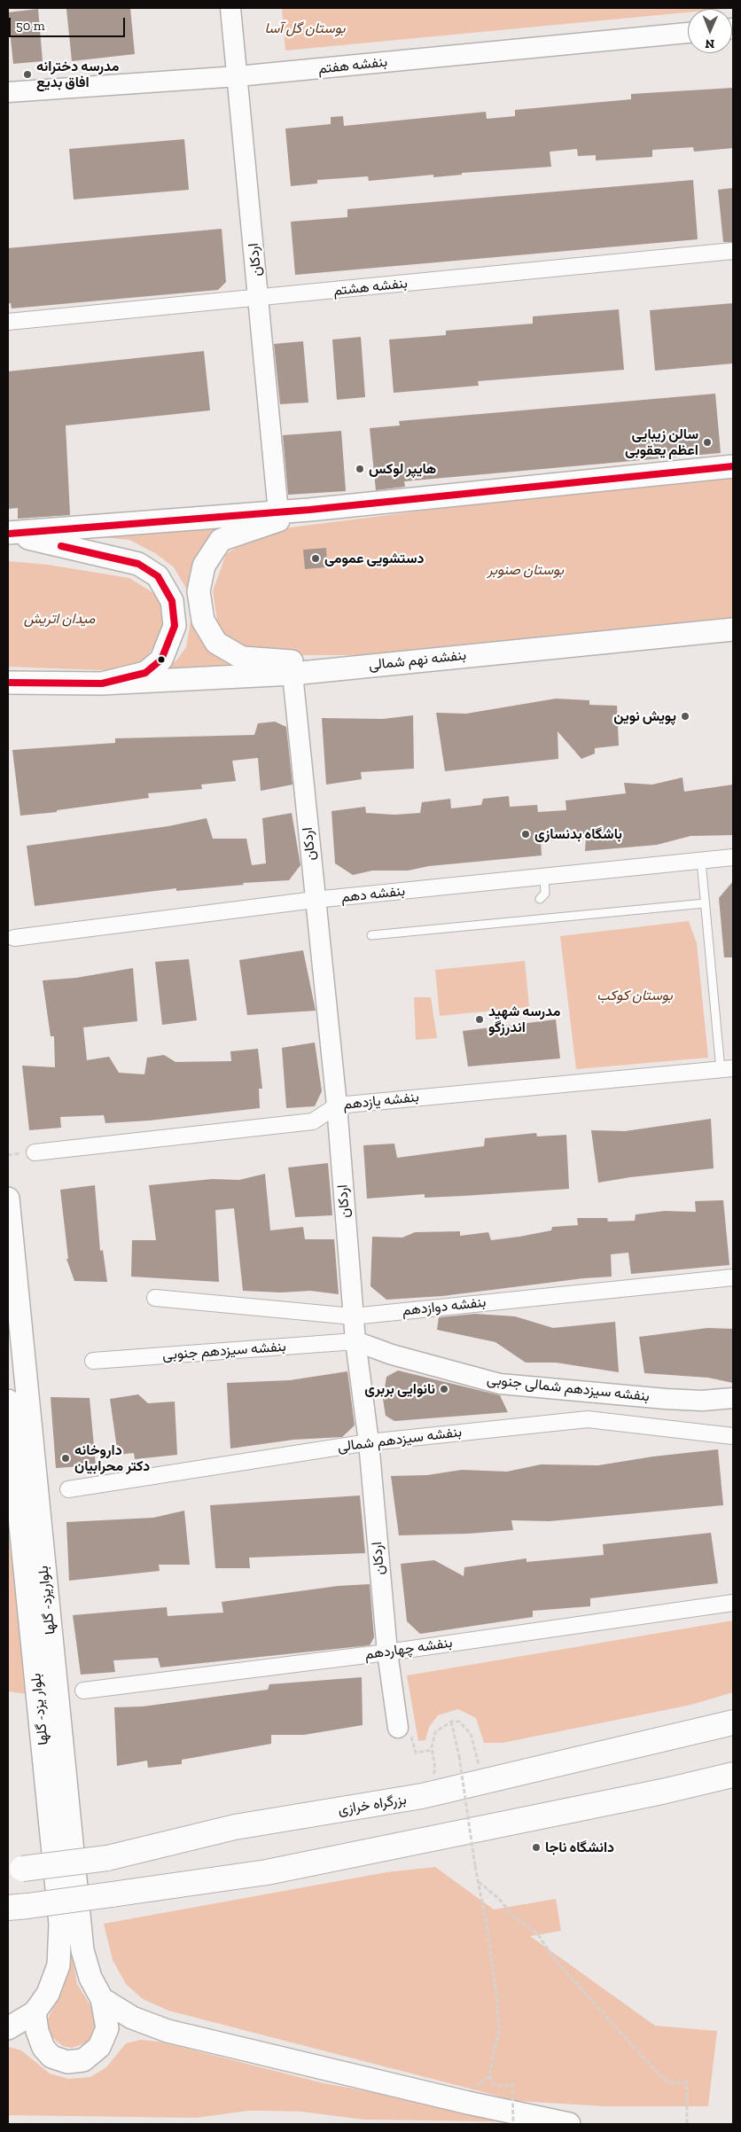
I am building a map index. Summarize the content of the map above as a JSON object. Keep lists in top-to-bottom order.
{
  "streets": {
    "highway": ["بزرگراه خرازی"],
    "main road": ["بنفشه نهم شمالی", "بلواریزد- گلها", "بلوار یزد- گلها"],
    "street": [
      "بنفشه هفتم",
      "اردکان",
      "بنفشه هشتم",
      "بنفشه دهم",
      "بنفشه یازدهم",
      "بنفشه دوازدهم",
      "بنفشه سیزدهم جنوبی",
      "بنفشه سیزدهم شمالی جنوبی",
      "بنفشه سیزدهم شمالی",
      "بنفشه چهاردهم"
    ]
  },
  "crossings": [
    ["بنفشه هفتم", "اردکان"],
    ["اردکان", "بنفشه هشتم"],
    ["اردکان", "بنفشه نهم شمالی"],
    ["اردکان", "بنفشه دهم"],
    ["اردکان", "بنفشه یازدهم"],
    ["اردکان", "بنفشه دوازدهم"],
    ["اردکان", "بنفشه سیزدهم جنوبی"],
    ["اردکان", "بنفشه سیزدهم شمالی جنوبی"],
    ["اردکان", "بنفشه سیزدهم شمالی"],
    ["اردکان", "بنفشه چهاردهم"],
    ["بنفشه سیزدهم جنوبی", "بنفشه سیزدهم شمالی جنوبی"]
  ],
  "parks": [
    "بوستان گل آسا",
    "بوستان صنوبر",
    "میدان اتریش",
    "بوستان کوکب"
  ],
  "places": [
    "مدرسه دخترانه افاق بدیع",
    "سالن زیبایی اعظم یعقوبی",
    "هایپر لوکس",
    "دستشویی عمومی",
    "پویش نوین",
    "باشگاه بدنسازی",
    "مدرسه شهید اندرزگو",
    "نانوایی بربری",
    "داروخانه دکتر محرابیان",
    "دانشگاه ناجا"
  ],
  "scale_bar": "50 m",
  "north": "bottom"
}
